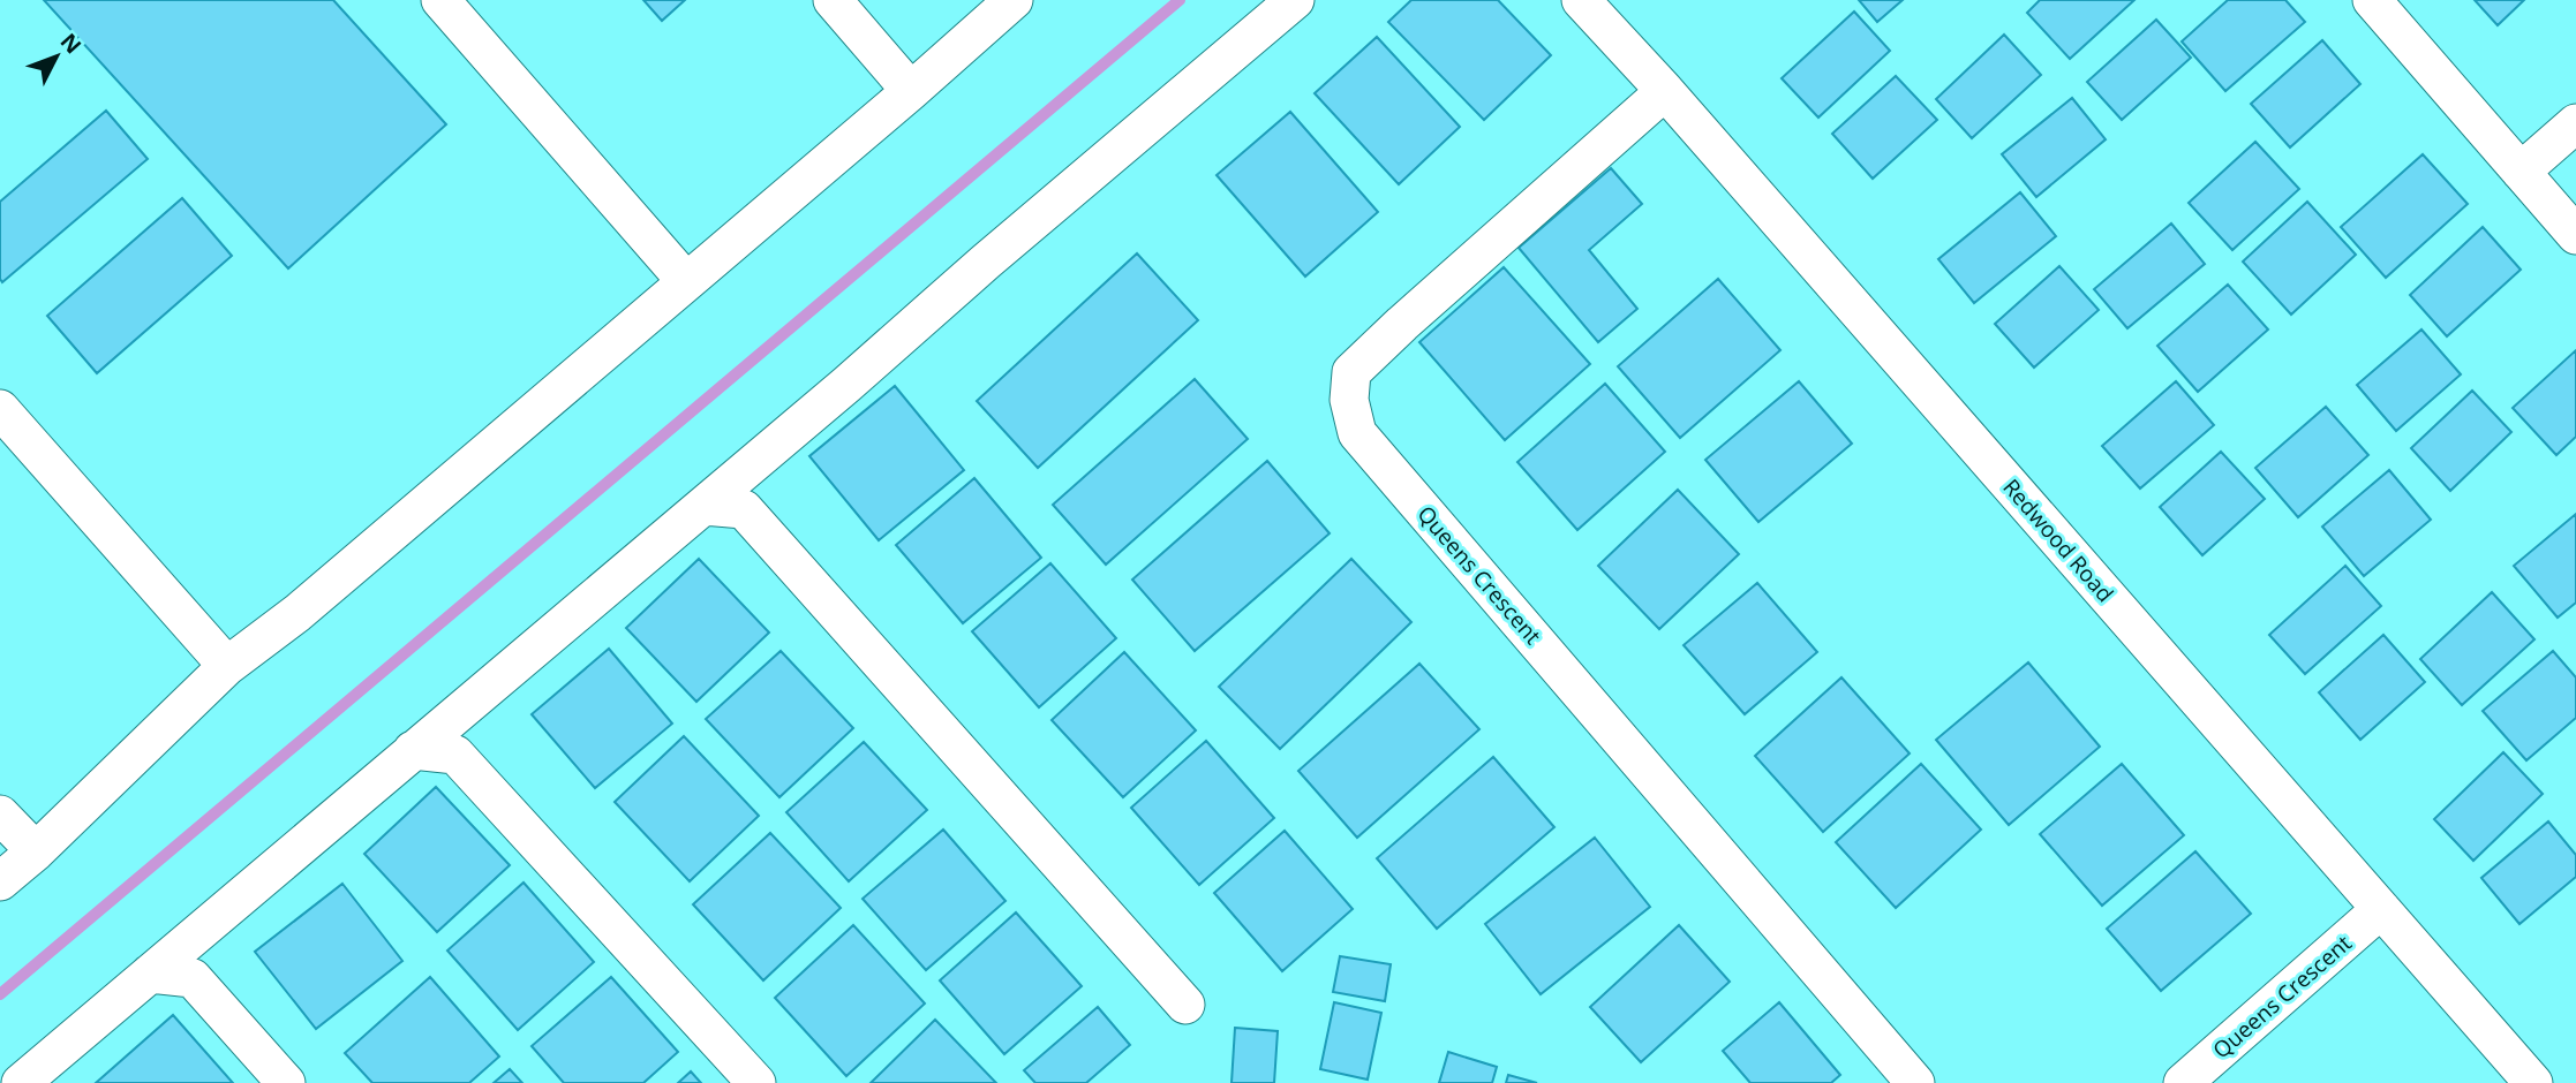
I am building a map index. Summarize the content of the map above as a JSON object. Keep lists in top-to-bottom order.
{
  "streets": {
    "street": ["Redwood Road", "Queens Crescent"]
  },
  "crossings": [
    ["Redwood Road", "Queens Crescent"]
  ],
  "north": "top right"
}
